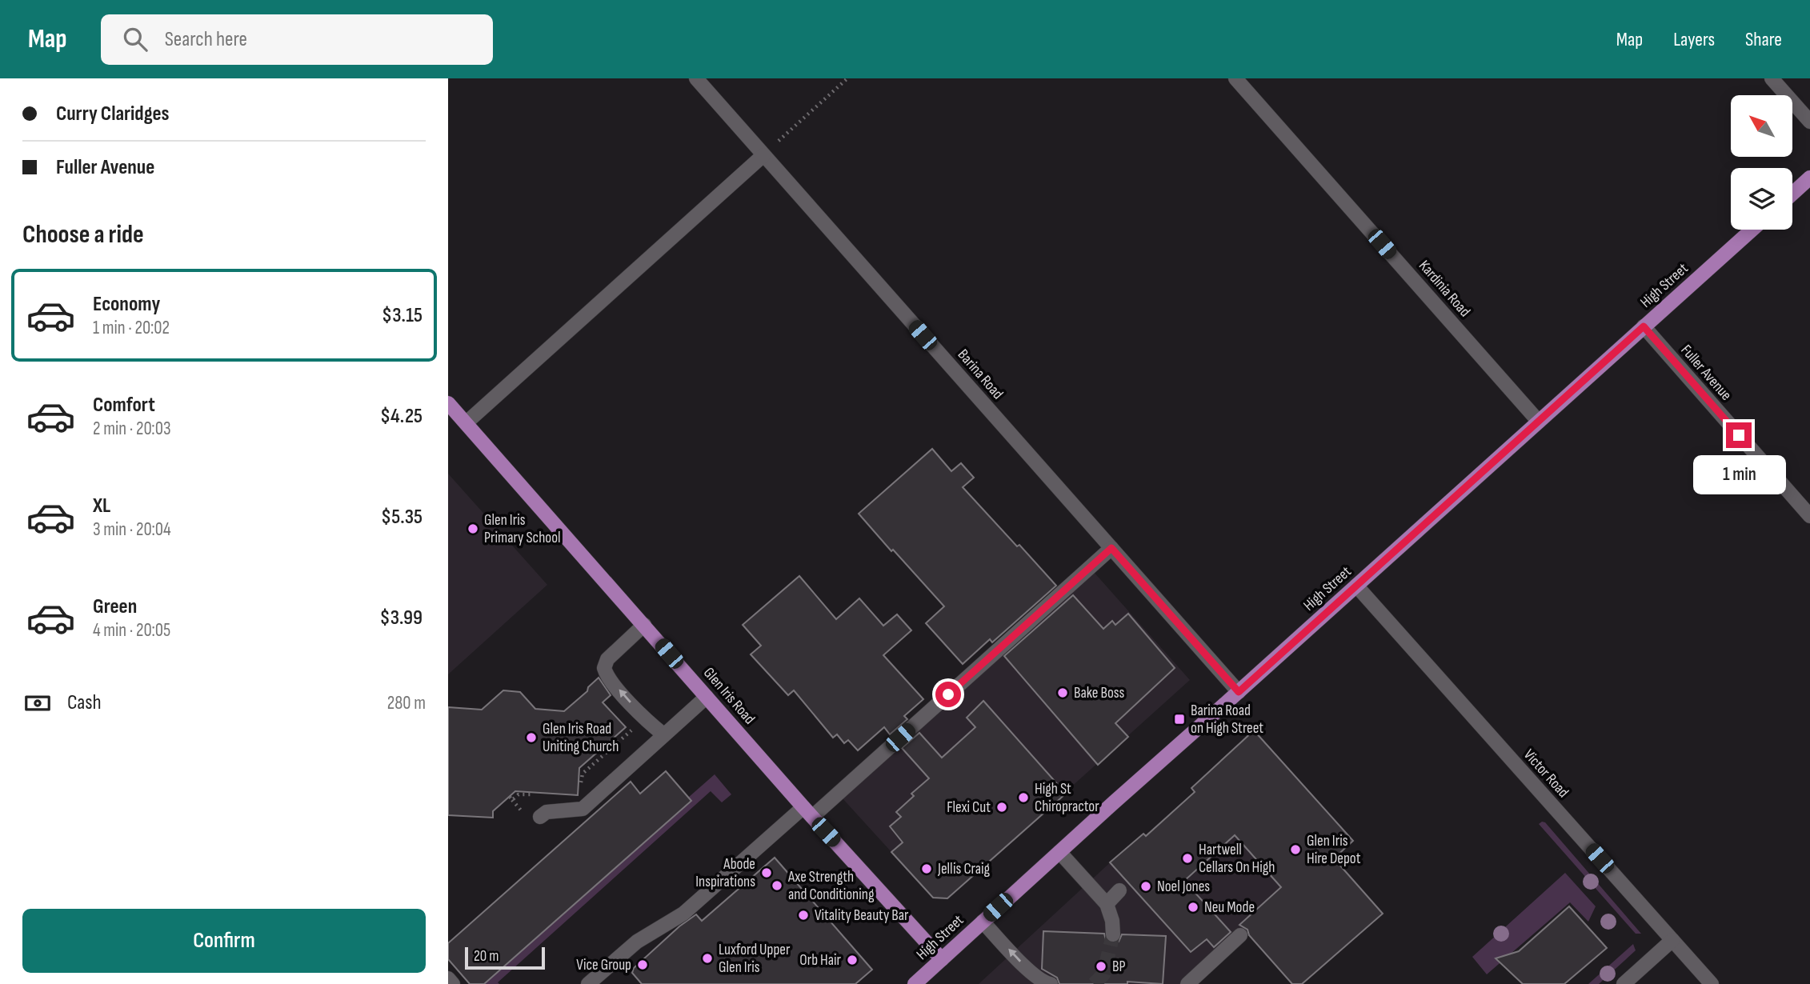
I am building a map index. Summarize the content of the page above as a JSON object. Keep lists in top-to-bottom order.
{
  "streets": {
    "main road": ["High Street", "Glen Iris Road"],
    "street": [
      "Kardinia Road",
      "Fuller Avenue",
      "Barina Road",
      "Victor Road"
    ]
  },
  "crossings": [
    ["High Street", "Kardinia Road"],
    ["High Street", "Fuller Avenue"],
    ["High Street", "Barina Road"],
    ["High Street", "Glen Iris Road"],
    ["High Street", "Victor Road"]
  ],
  "places": {
    "other": [
      "Glen Iris Primary School",
      "Bake Boss",
      "Glen Iris Road Uniting Church",
      "High St Chiropractor",
      "Flexi Cut",
      "Glen Iris Hire Depot",
      "Hartwell Cellars On High",
      "Jellis Craig",
      "Abode Inspirations",
      "Axe Strength and Conditioning",
      "Noel Jones",
      "Neu Mode",
      "Vitality Beauty Bar",
      "Luxford Upper Glen Iris",
      "Orb Hair",
      "Vice Group",
      "BP"
    ],
    "transit": ["Barina Road on High Street"]
  },
  "scale_bar": "20 m",
  "north": "top left",
  "page": {
    "header": "Map",
    "search": "Search here",
    "nav": ["Map", "Layers", "Share"],
    "banner": ["Curry Claridges", "Fuller Avenue"],
    "heading": "Choose a ride",
    "list": [
      {
        "name": "Economy",
        "note": "1 min · 20:02",
        "value": "$3.15"
      },
      {
        "name": "Comfort",
        "note": "2 min · 20:03",
        "value": "$4.25"
      },
      {
        "name": "XL",
        "note": "3 min · 20:04",
        "value": "$5.35"
      },
      {
        "name": "Green",
        "note": "4 min · 20:05",
        "value": "$3.99"
      }
    ],
    "bubble": "1 min",
    "pay": ["Cash", "280 m"],
    "buttons": "Confirm",
    "scale": "20 m"
  }
}
